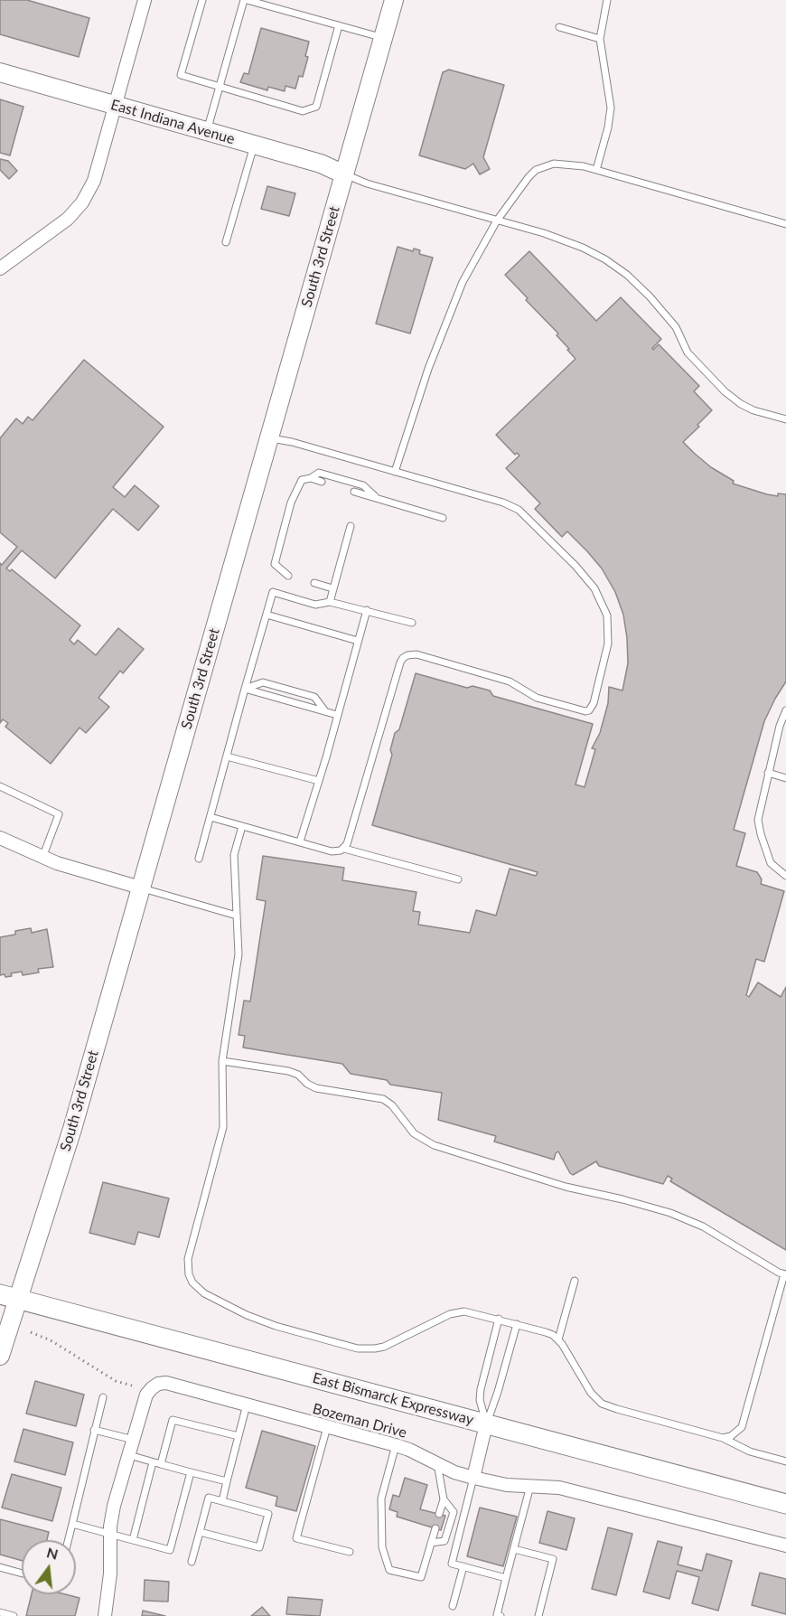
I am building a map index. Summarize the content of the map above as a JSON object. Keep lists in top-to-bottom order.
{
  "streets": {
    "main road": ["East Bismarck Expressway"],
    "street": ["East Indiana Avenue", "South 3rd Street", "Bozeman Drive"]
  },
  "crossings": [
    ["East Indiana Avenue", "South 3rd Street"],
    ["South 3rd Street", "East Bismarck Expressway"]
  ],
  "north": "top"
}
